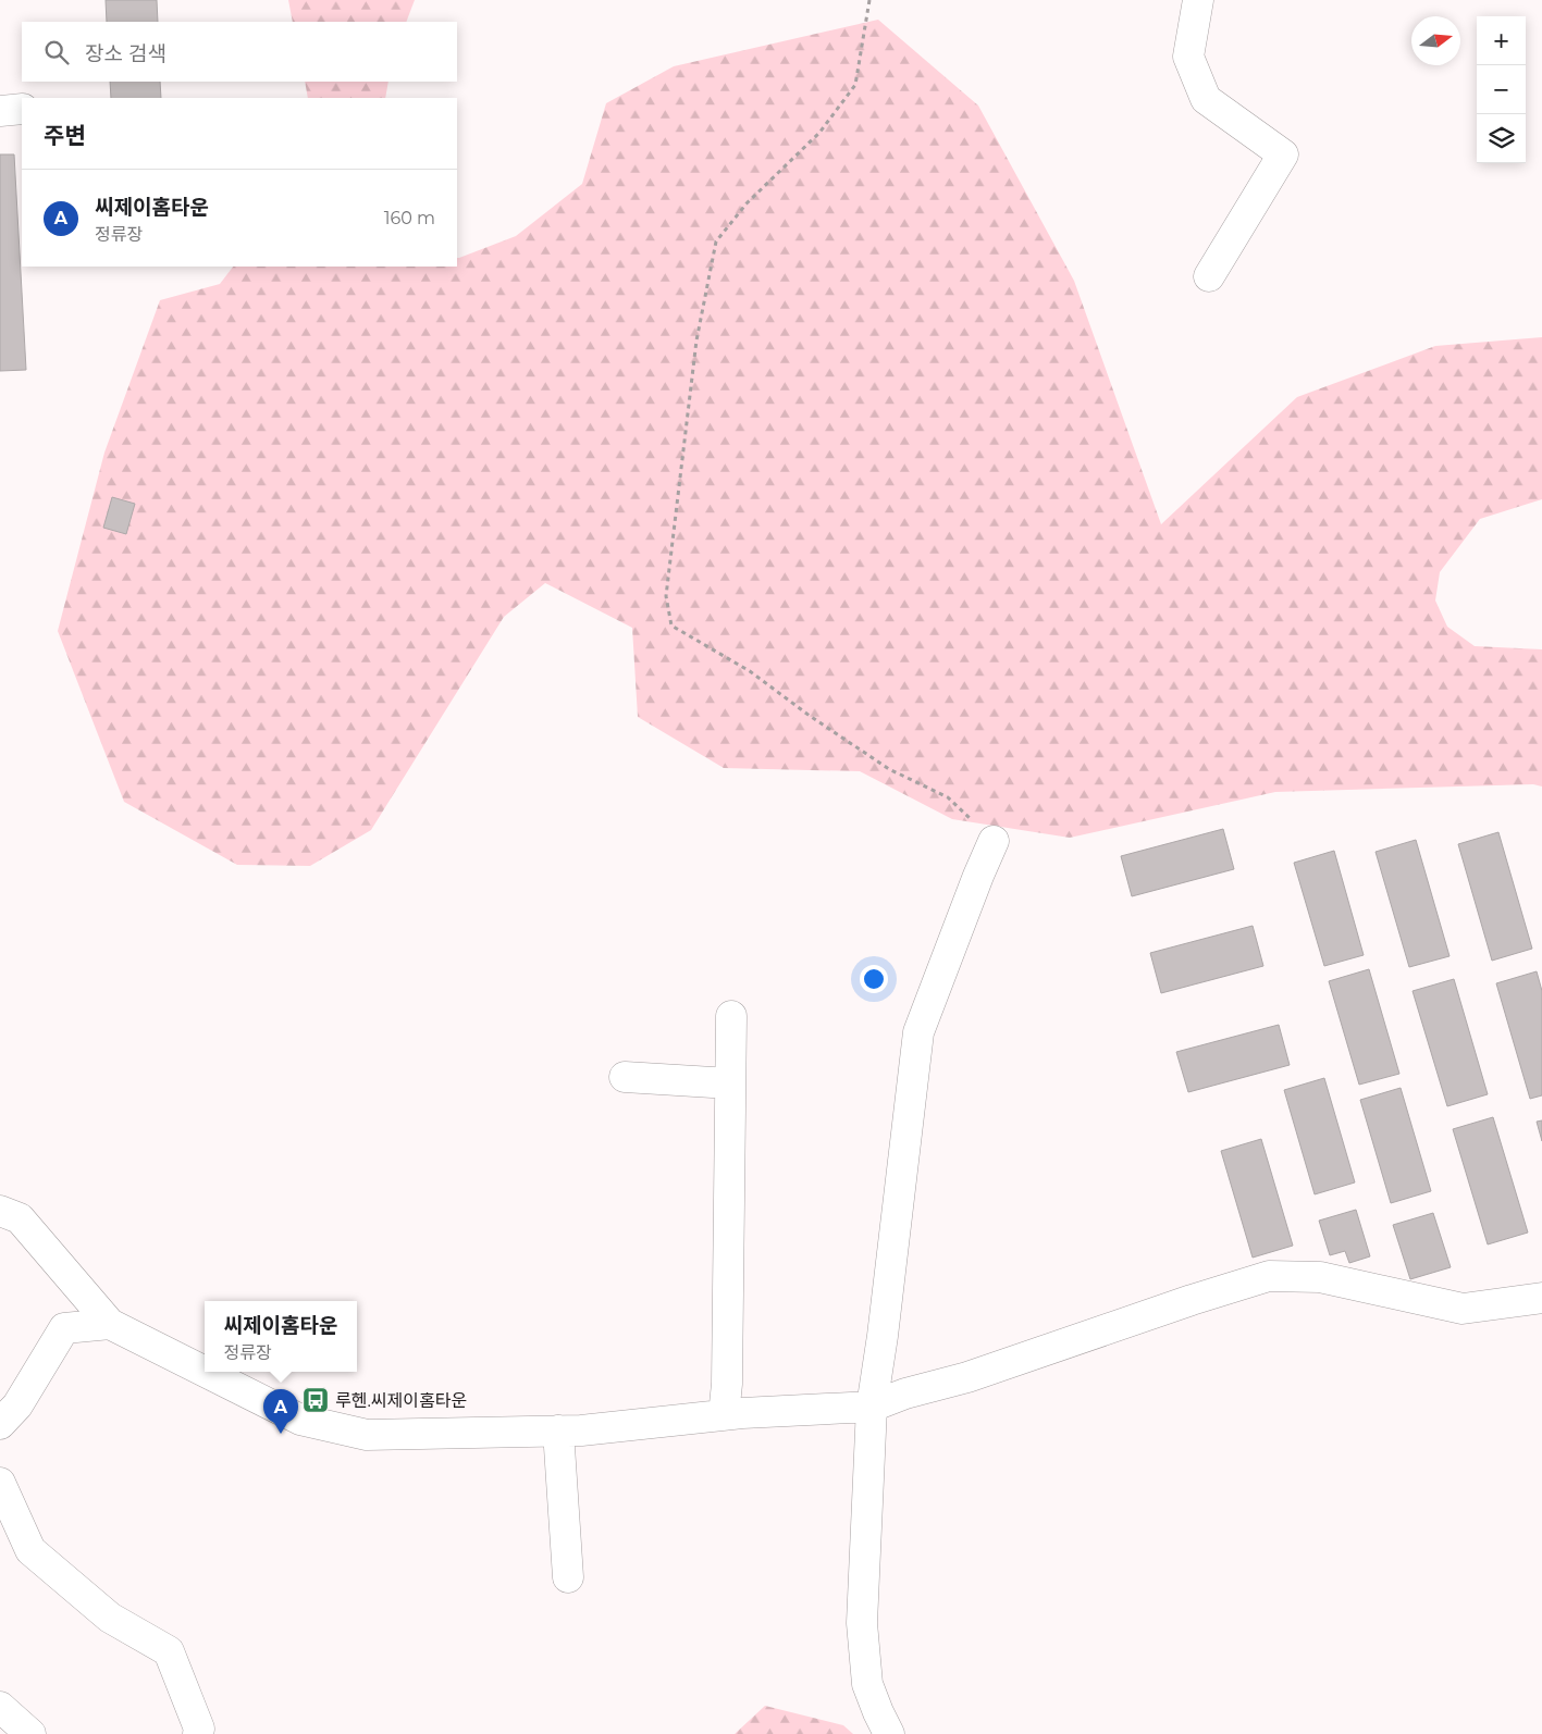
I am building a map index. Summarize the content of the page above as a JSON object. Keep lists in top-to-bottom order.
{
  "places": {
    "bus stop": ["루헨.씨제이홈타운"]
  },
  "north": "right",
  "page": {
    "map_buttons": ["+", "−"],
    "search": "장소 검색",
    "heading": "주변",
    "list": [
      {
        "mark": "A",
        "name": "씨제이홈타운",
        "note": "정류장",
        "value": "160 m"
      }
    ],
    "popup": ["씨제이홈타운", "정류장"],
    "pins": "A"
  }
}
